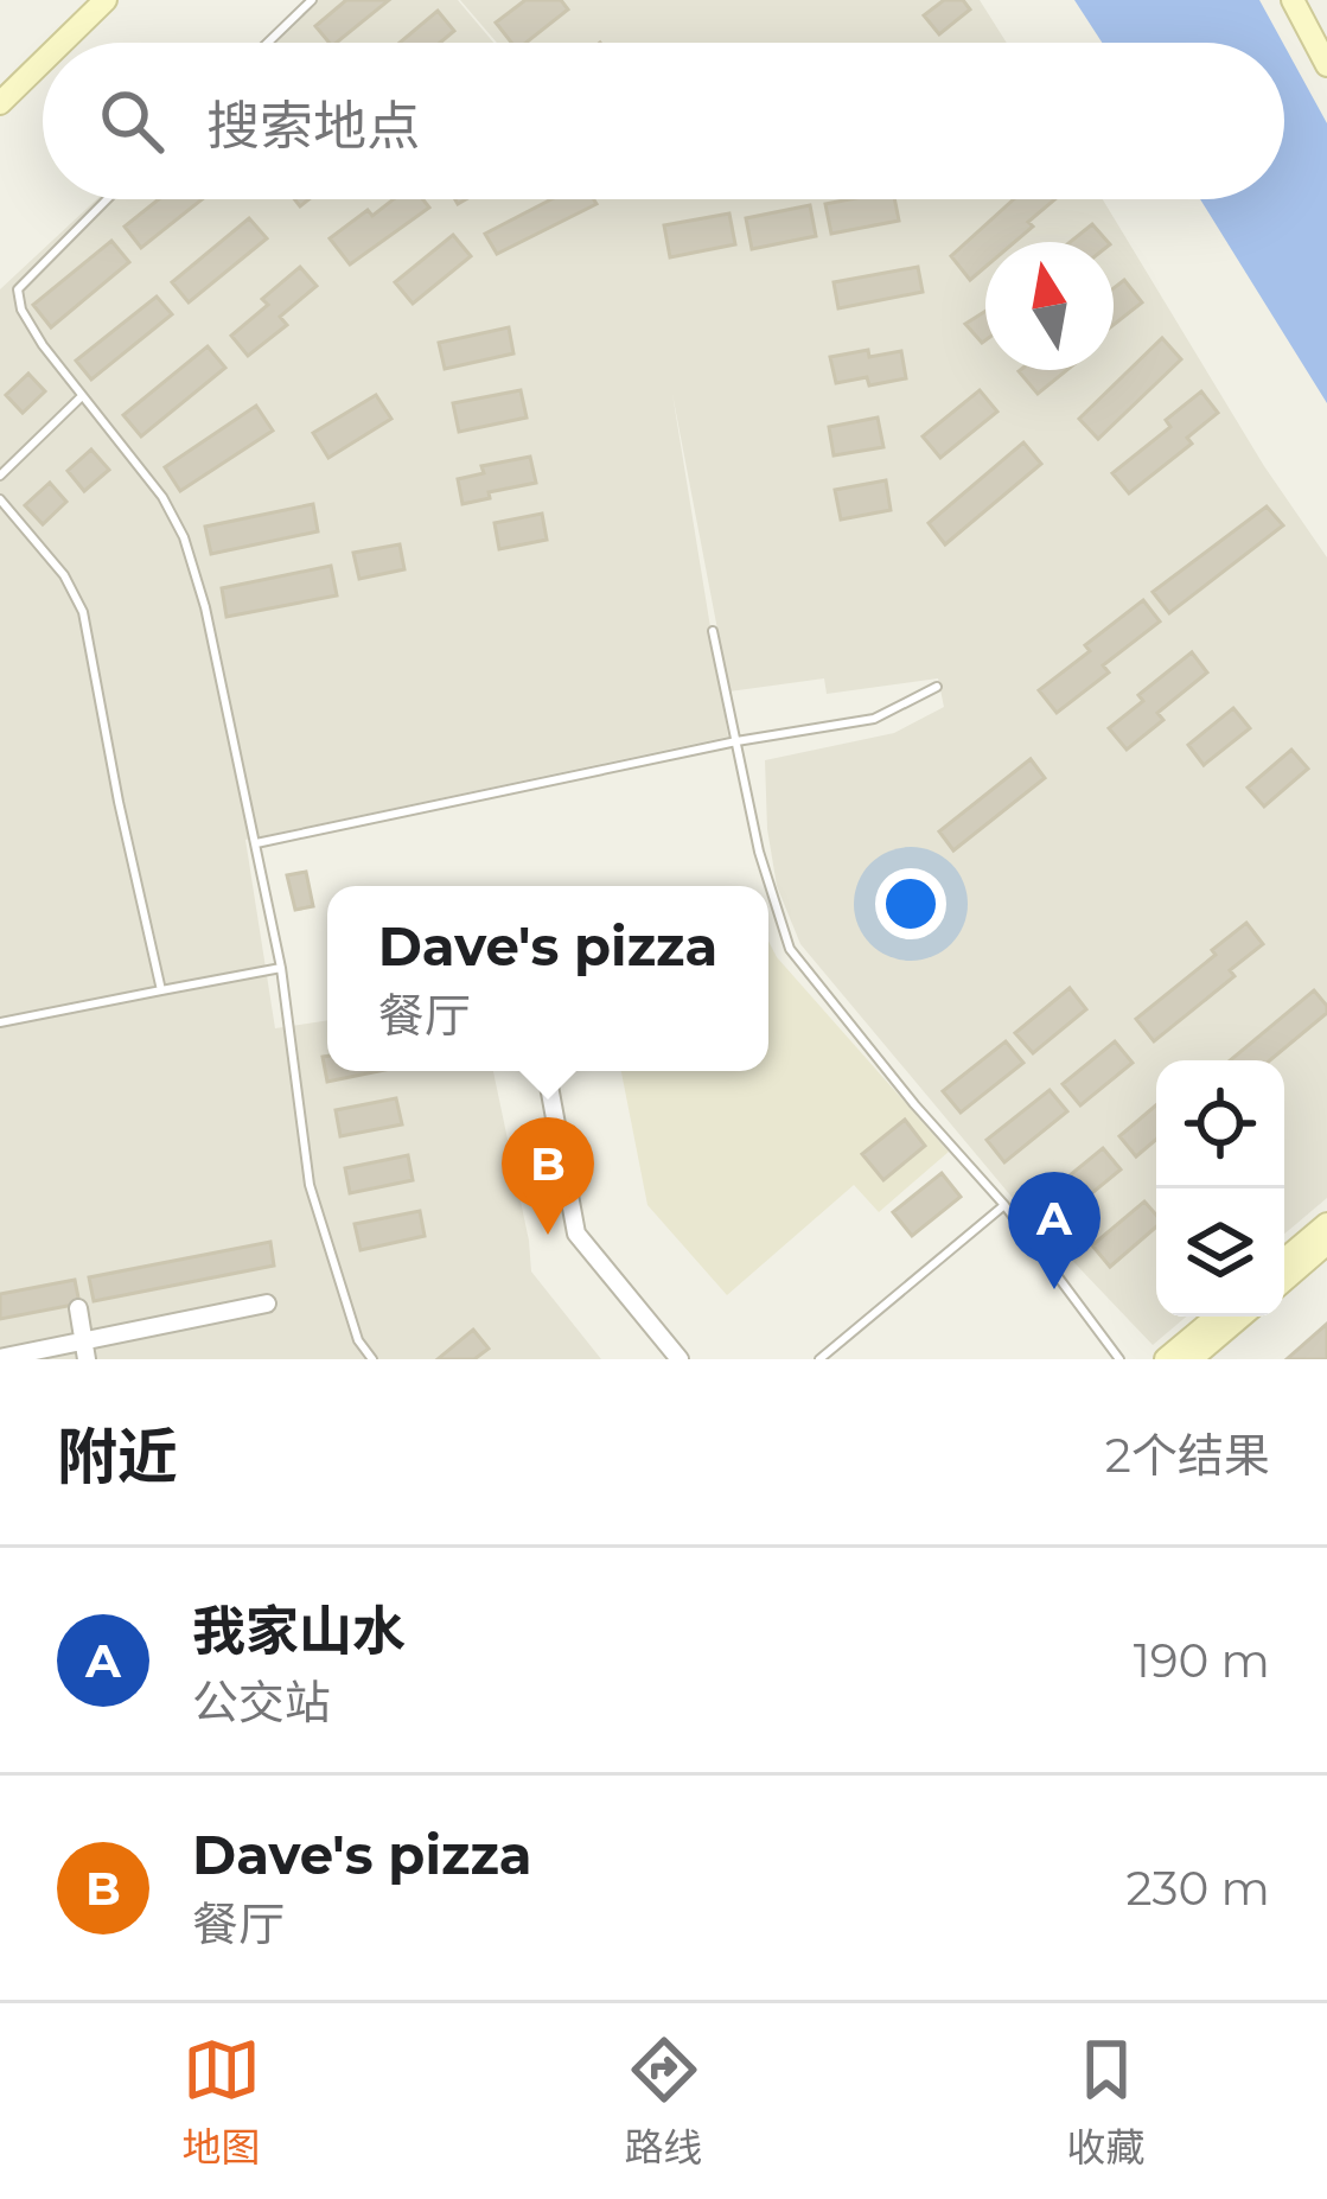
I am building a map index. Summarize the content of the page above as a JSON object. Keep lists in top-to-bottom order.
{
  "north": "top",
  "page": {
    "search": "搜索地点",
    "popup": ["Dave's pizza", "餐厅"],
    "pins": ["B", "A"],
    "heading": ["附近", "2个结果"],
    "list": [
      {
        "mark": "A",
        "name": "我家山水",
        "note": "公交站",
        "value": "190 m"
      },
      {
        "mark": "B",
        "name": "Dave's pizza",
        "note": "餐厅",
        "value": "230 m"
      }
    ],
    "nav": ["地图", "路线", "收藏"]
  }
}
